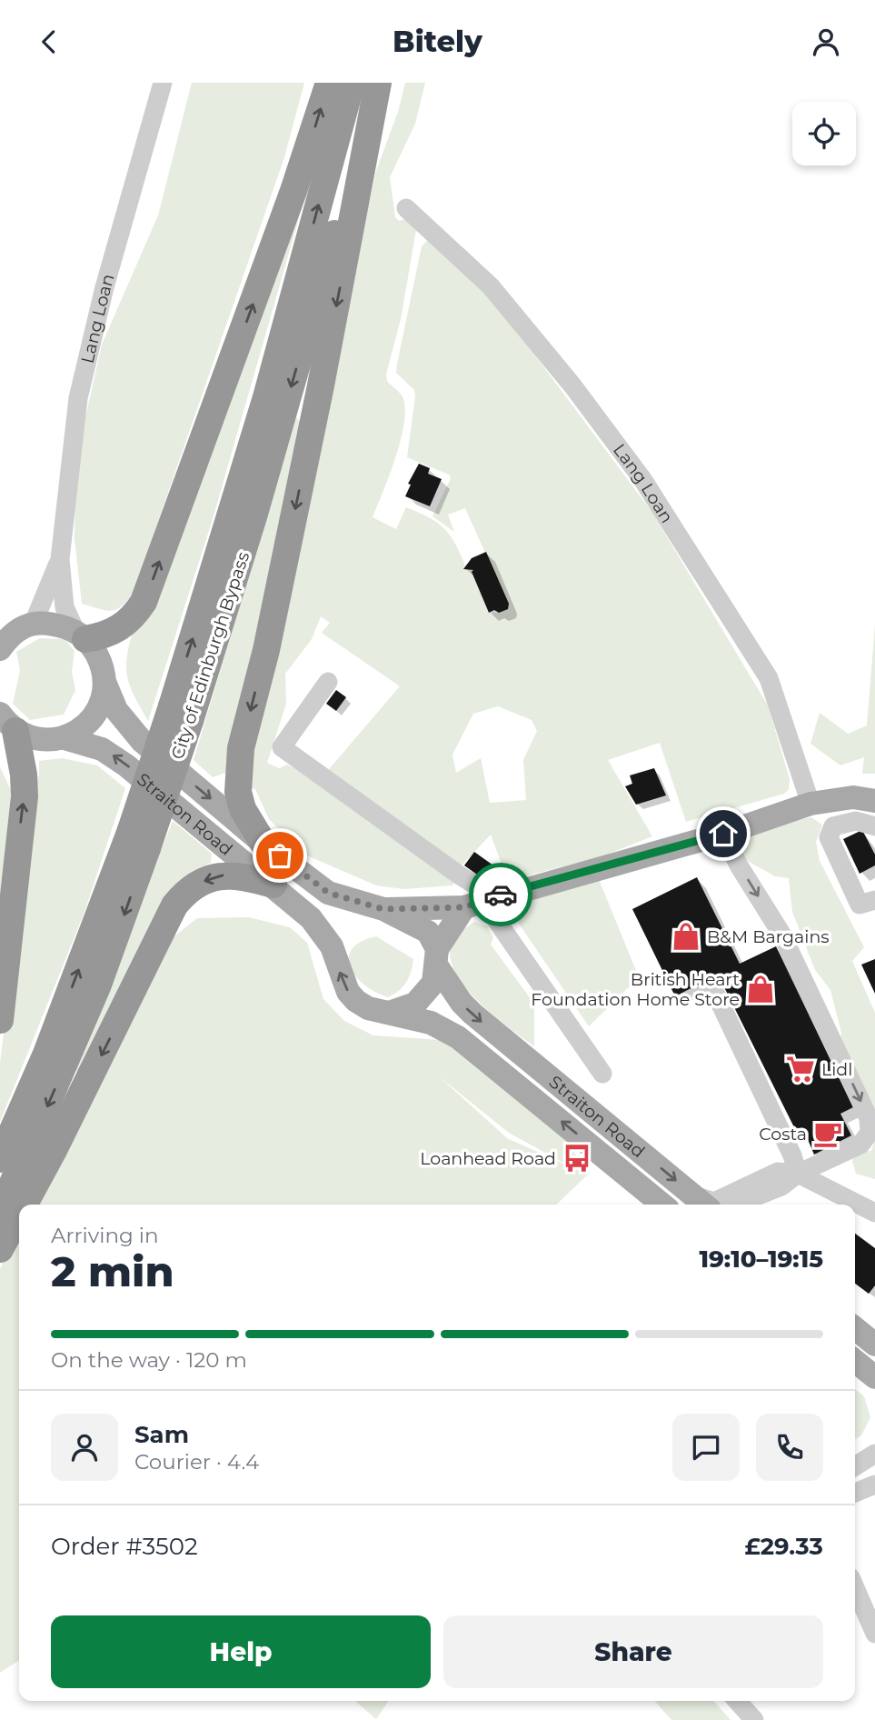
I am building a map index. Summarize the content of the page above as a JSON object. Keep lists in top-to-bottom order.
{
  "streets": {
    "highway": ["City of Edinburgh Bypass"],
    "main road": ["Straiton Road"],
    "street": ["Lang Loan"]
  },
  "crossings": [
    ["Lang Loan", "Straiton Road"]
  ],
  "places": {
    "shop": ["B&M Bargains", "British Heart Foundation Home Store"],
    "supermarket": ["Lidl"],
    "cafe": ["Costa"],
    "bus stop": ["Loanhead Road"]
  },
  "page": {
    "header": "Bitely",
    "heading": ["2 min", "Arriving in", "19:10–19:15"],
    "panel": [
      "Sam",
      "Courier · 4.4",
      "Order #3502",
      "£29.33"
    ],
    "bar": "On the way · 120 m",
    "buttons": ["Help", "Share"]
  }
}
